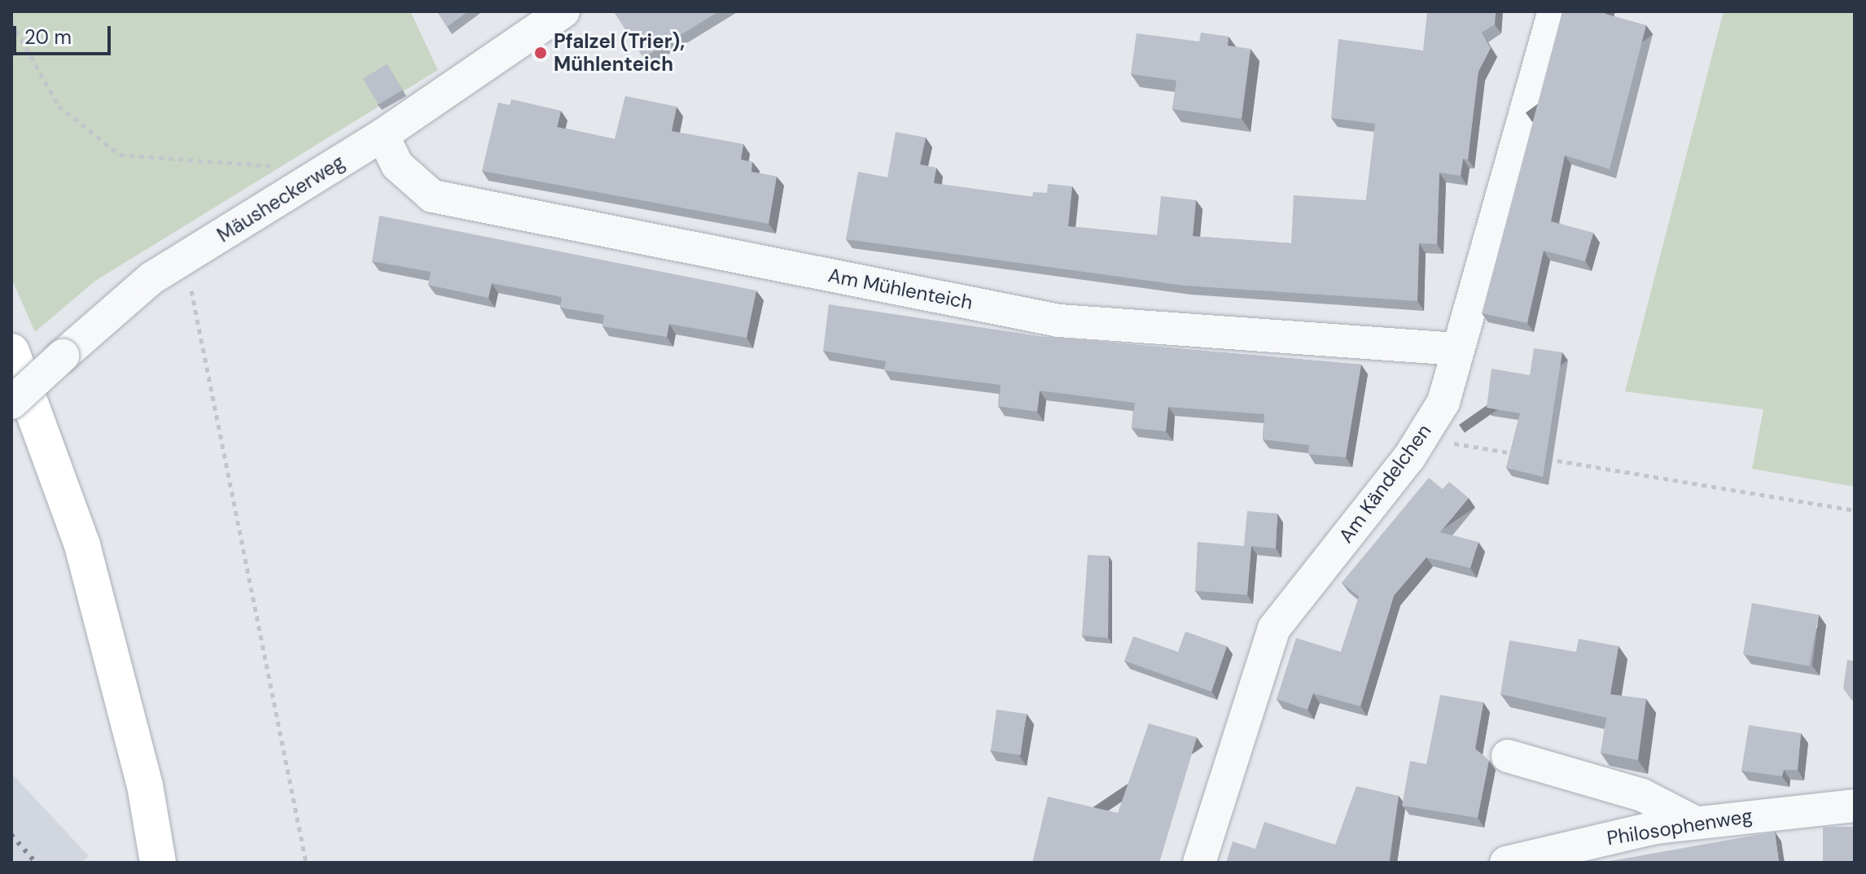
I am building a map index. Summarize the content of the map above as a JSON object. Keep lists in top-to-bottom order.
{
  "streets": {
    "street": [
      "Mäusheckerweg",
      "Am Mühlenteich",
      "Am Kändelchen",
      "Philosophenweg"
    ]
  },
  "crossings": [
    ["Mäusheckerweg", "Am Mühlenteich"],
    ["Am Mühlenteich", "Am Kändelchen"]
  ],
  "places": ["Pfalzel (Trier), Mühlenteich"],
  "scale_bar": "20 m"
}
